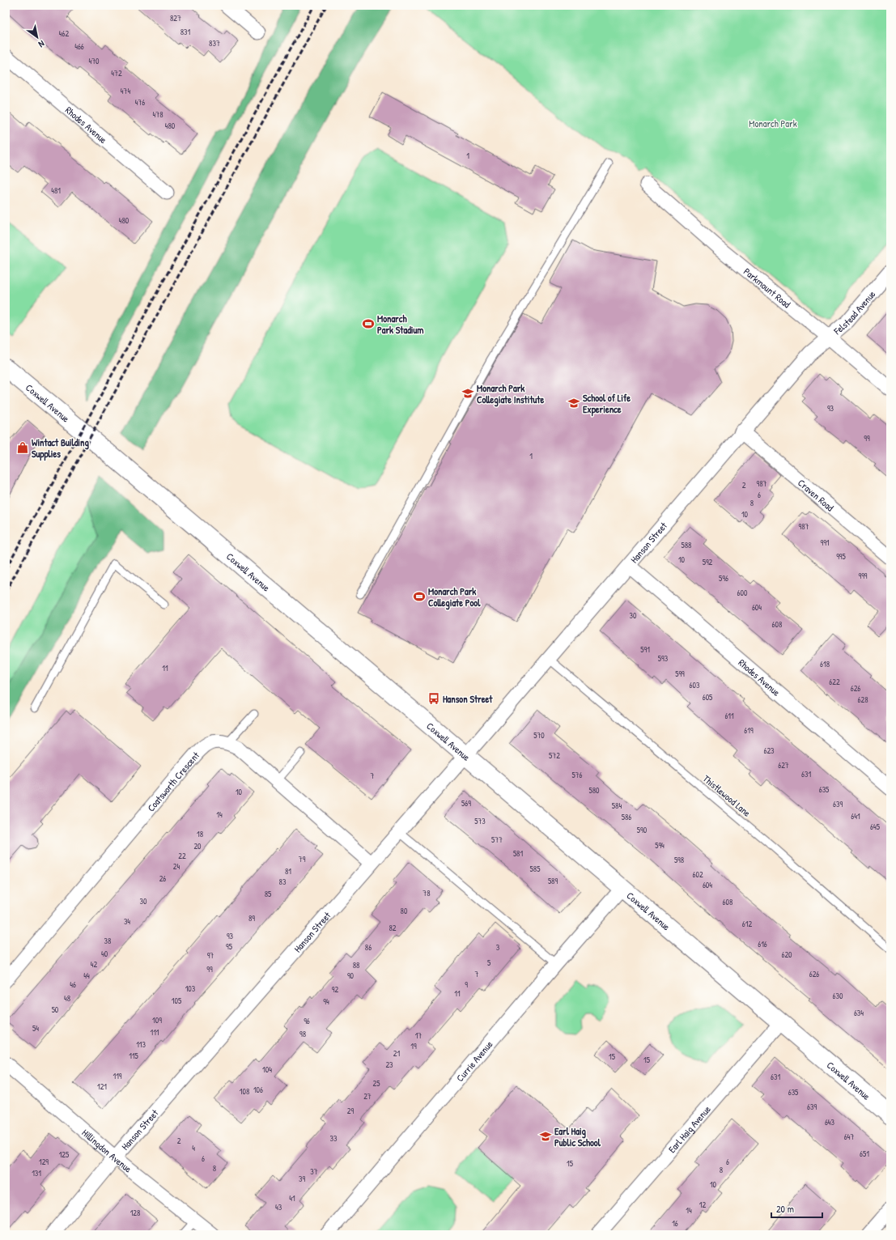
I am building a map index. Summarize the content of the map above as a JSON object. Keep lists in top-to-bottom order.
{
  "streets": {
    "main road": ["Coxwell Avenue"],
    "street": [
      "Rhodes Avenue",
      "Parkmount Road",
      "Felstead Avenue",
      "Craven Road",
      "Hanson Street",
      "Coatsworth Crescent",
      "Currie Avenue",
      "Earl Haig Avenue",
      "Hillingdon Avenue"
    ],
    "lane": ["Thistlewood Lane"]
  },
  "crossings": [
    ["Rhodes Avenue", "Hanson Street"],
    ["Parkmount Road", "Felstead Avenue"],
    ["Parkmount Road", "Hanson Street"],
    ["Felstead Avenue", "Hanson Street"],
    ["Coxwell Avenue", "Hanson Street"],
    ["Coxwell Avenue", "Currie Avenue"],
    ["Coxwell Avenue", "Earl Haig Avenue"],
    ["Craven Road", "Hanson Street"],
    ["Hanson Street", "Thistlewood Lane"],
    ["Hanson Street", "Hillingdon Avenue"]
  ],
  "parks": ["Monarch Park"],
  "places": {
    "sports": ["Monarch Park Stadium", "Monarch Park Collegiate Pool"],
    "school or university": ["Monarch Park Collegiate Institute", "School of Life Experience", "Earl Haig Public School"],
    "shop": ["Wintact Building Supplies"],
    "bus stop": ["Hanson Street"]
  },
  "house_numbers": [
    "827",
    "831",
    "462",
    "837",
    "466",
    "470",
    "472",
    "474",
    "476",
    "478",
    "480",
    "1",
    "481",
    "480",
    "93",
    "99",
    "1",
    "987",
    "2",
    "6",
    "8",
    "10",
    "987",
    "991",
    "588",
    "995",
    "10",
    "592",
    "999",
    "596",
    "600",
    "604",
    "30",
    "608",
    "591",
    "593",
    "618",
    "11",
    "599",
    "622",
    "603",
    "626",
    "605",
    "628",
    "611",
    "619",
    "570",
    "623",
    "572",
    "627",
    "631",
    "576",
    "7",
    "635",
    "580",
    "10",
    "569",
    "639",
    "584",
    "14",
    "641",
    "586",
    "573",
    "645",
    "590",
    "18",
    "577",
    "594",
    "20",
    "581",
    "22",
    "79",
    "598",
    "24",
    "585",
    "81",
    "602",
    "26",
    "589",
    "83",
    "604",
    "78",
    "85",
    "30",
    "608",
    "80",
    "89",
    "34",
    "612",
    "82",
    "93",
    "38",
    "616",
    "95",
    "86",
    "3",
    "40",
    "620",
    "97",
    "5",
    "42",
    "88",
    "99",
    "7",
    "626",
    "44",
    "90",
    "46",
    "9",
    "103",
    "92",
    "11",
    "630",
    "48",
    "105",
    "94",
    "50",
    "634",
    "109",
    "96",
    "54",
    "111",
    "98",
    "17",
    "113",
    "19",
    "21",
    "115",
    "15",
    "15",
    "23",
    "104",
    "119",
    "631",
    "25",
    "121",
    "106",
    "108",
    "635",
    "27",
    "639",
    "29",
    "643",
    "647",
    "33",
    "2",
    "4",
    "651",
    "125",
    "6",
    "129",
    "6",
    "15",
    "8",
    "8",
    "37",
    "131",
    "39",
    "10",
    "41",
    "12",
    "43",
    "14",
    "128",
    "16"
  ],
  "scale_bar": "20 m",
  "north": "bottom right"
}
